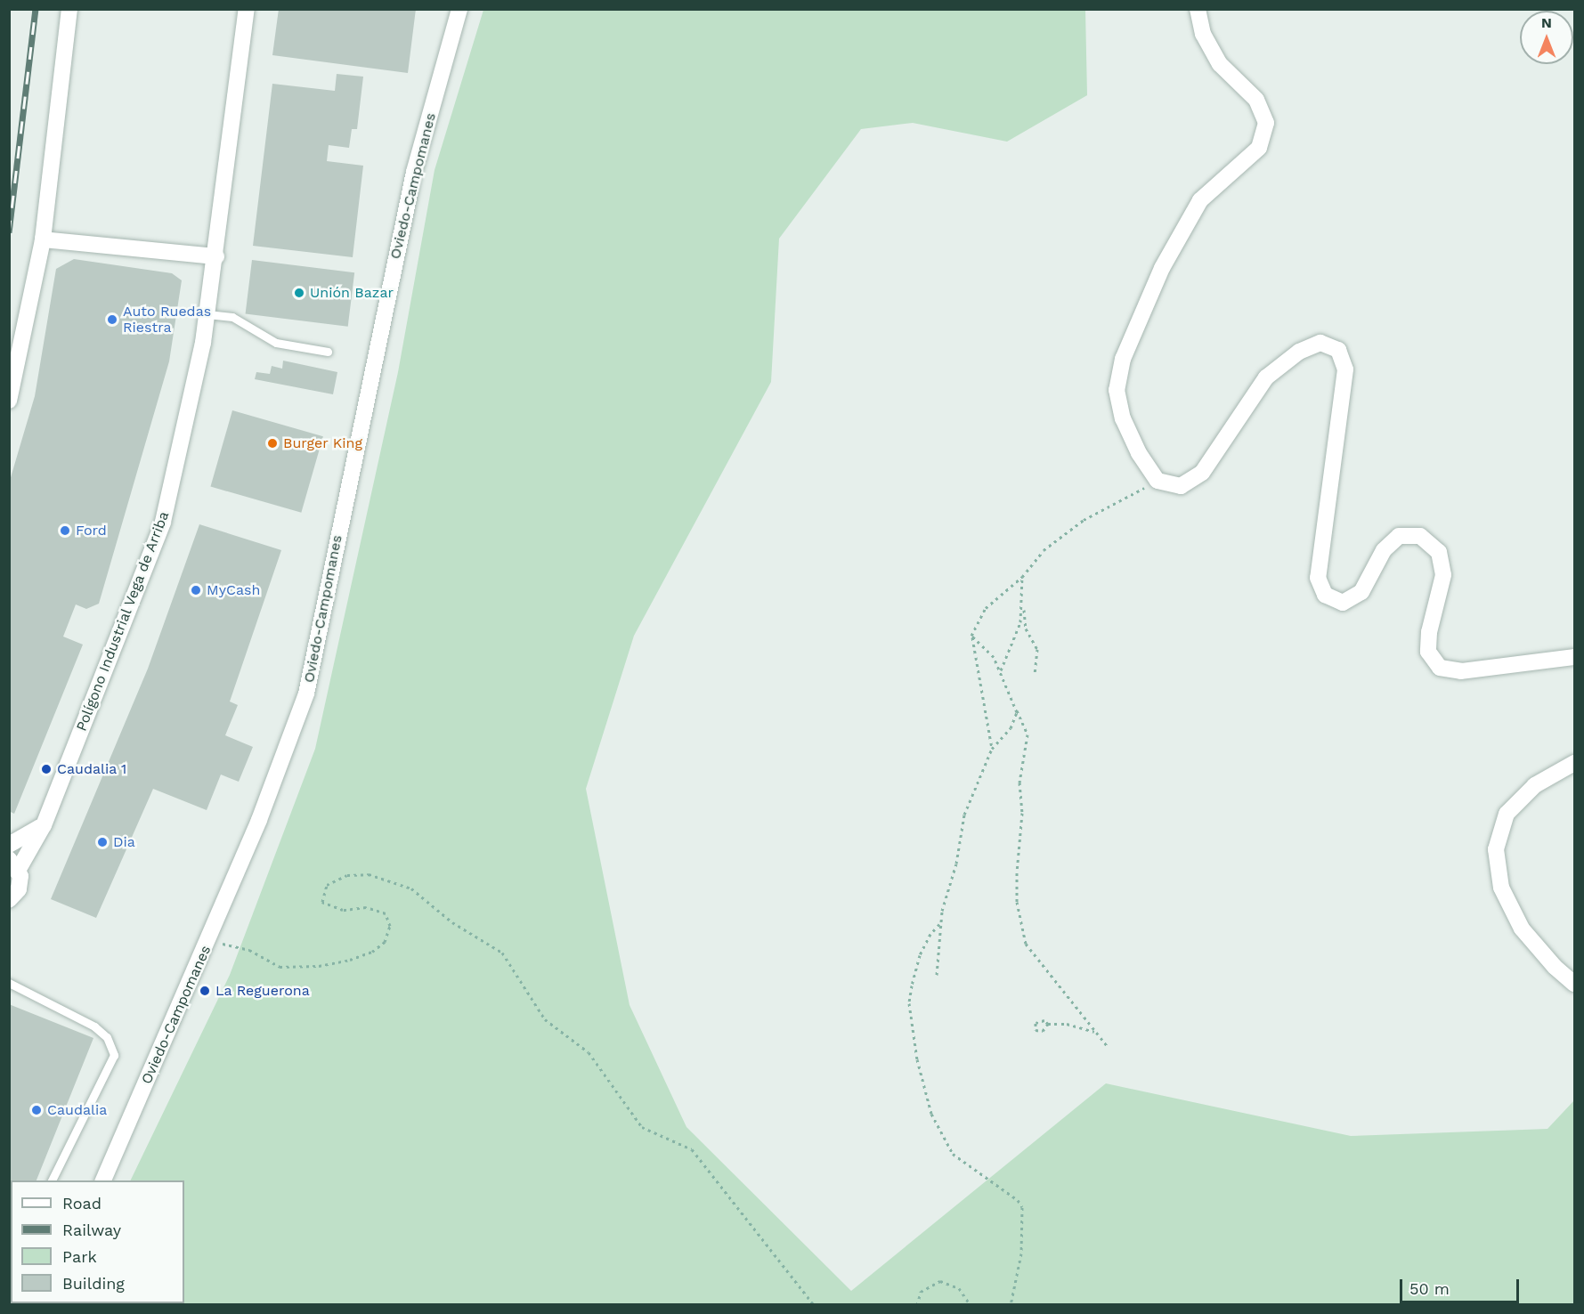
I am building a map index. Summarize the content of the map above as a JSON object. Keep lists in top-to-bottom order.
{
  "streets": {
    "street": ["Oviedo-Campomanes", "Polígono Industrial Vega de Arriba"]
  },
  "places": [
    "Unión Bazar",
    "Auto Ruedas Riestra",
    "Burger King",
    "Ford",
    "MyCash",
    "Caudalia 1",
    "Dia",
    "La Reguerona",
    "Caudalia"
  ],
  "legend": [
    "Road",
    "Railway",
    "Park",
    "Building"
  ],
  "scale_bar": "50 m",
  "north": "top"
}
